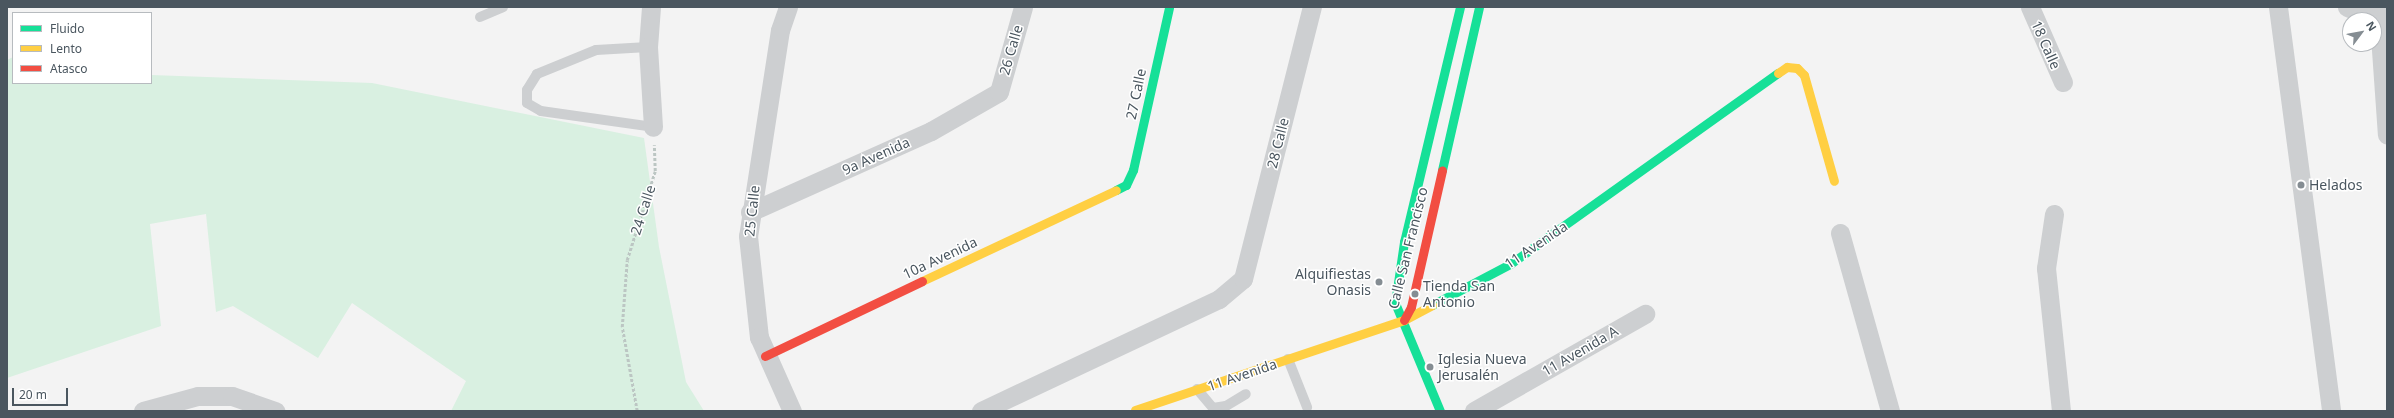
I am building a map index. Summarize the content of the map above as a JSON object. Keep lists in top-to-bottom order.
{
  "streets": {
    "street": [
      "18 Calle",
      "26 Calle",
      "27 Calle",
      "28 Calle",
      "9a Avenida",
      "25 Calle",
      "11 Avenida",
      "Calle San Francisco",
      "10a Avenida",
      "11 Avenida A"
    ],
    "path": ["24 Calle"]
  },
  "crossings": [
    ["26 Calle", "9a Avenida"],
    ["27 Calle", "10a Avenida"],
    ["9a Avenida", "25 Calle"],
    ["25 Calle", "10a Avenida"],
    ["11 Avenida", "Calle San Francisco"]
  ],
  "places": [
    "Helados",
    "Alquifiestas Onasis",
    "Tienda San Antonio",
    "Iglesia Nueva Jerusalén"
  ],
  "legend": ["Fluido", "Lento", "Atasco"],
  "scale_bar": "20 m",
  "north": "top right"
}
